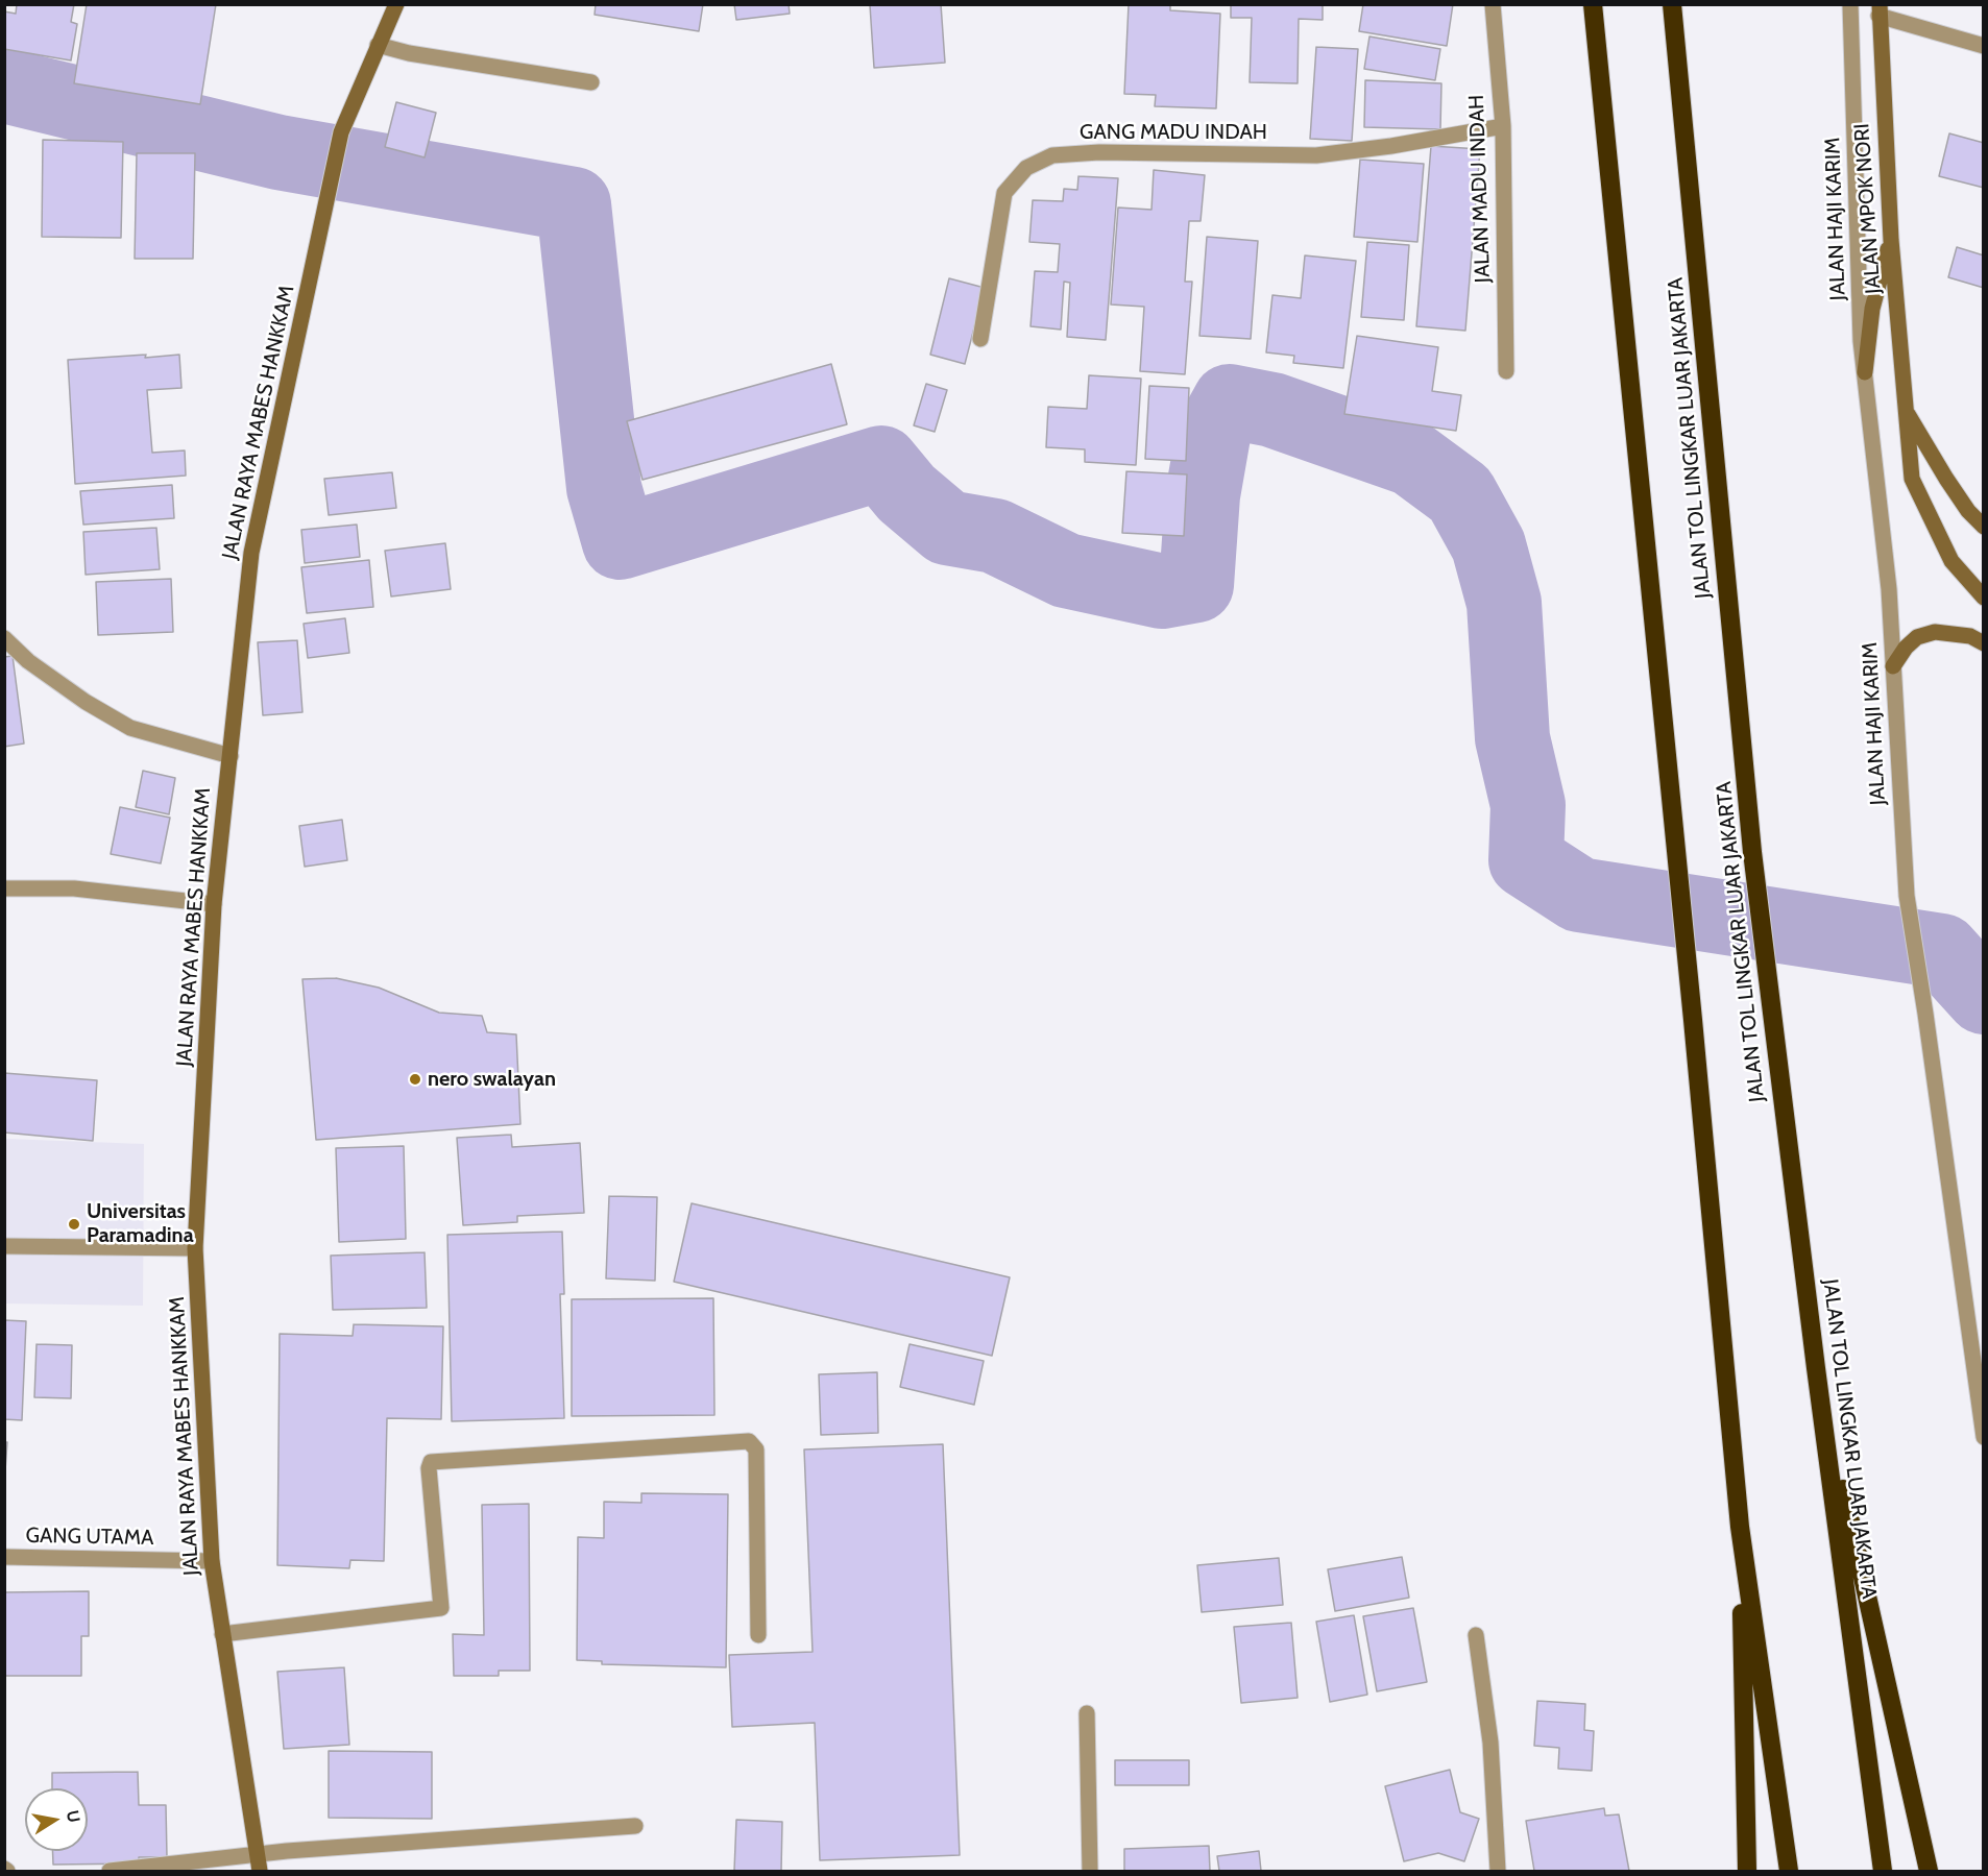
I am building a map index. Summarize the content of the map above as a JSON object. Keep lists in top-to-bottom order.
{
  "streets": {
    "highway": ["JALAN TOL LINGKAR LUAR JAKARTA"],
    "main road": ["JALAN MPOK NORI", "JALAN RAYA MABES HANKKAM"],
    "street": [
      "GANG MADU INDAH",
      "JALAN MADU INDAH",
      "JALAN HAJI KARIM",
      "GANG UTAMA"
    ]
  },
  "crossings": [
    ["GANG MADU INDAH", "JALAN MADU INDAH"],
    ["JALAN RAYA MABES HANKKAM", "GANG UTAMA"]
  ],
  "places": ["nero swalayan", "Universitas Paramadina"],
  "north": "right"
}
